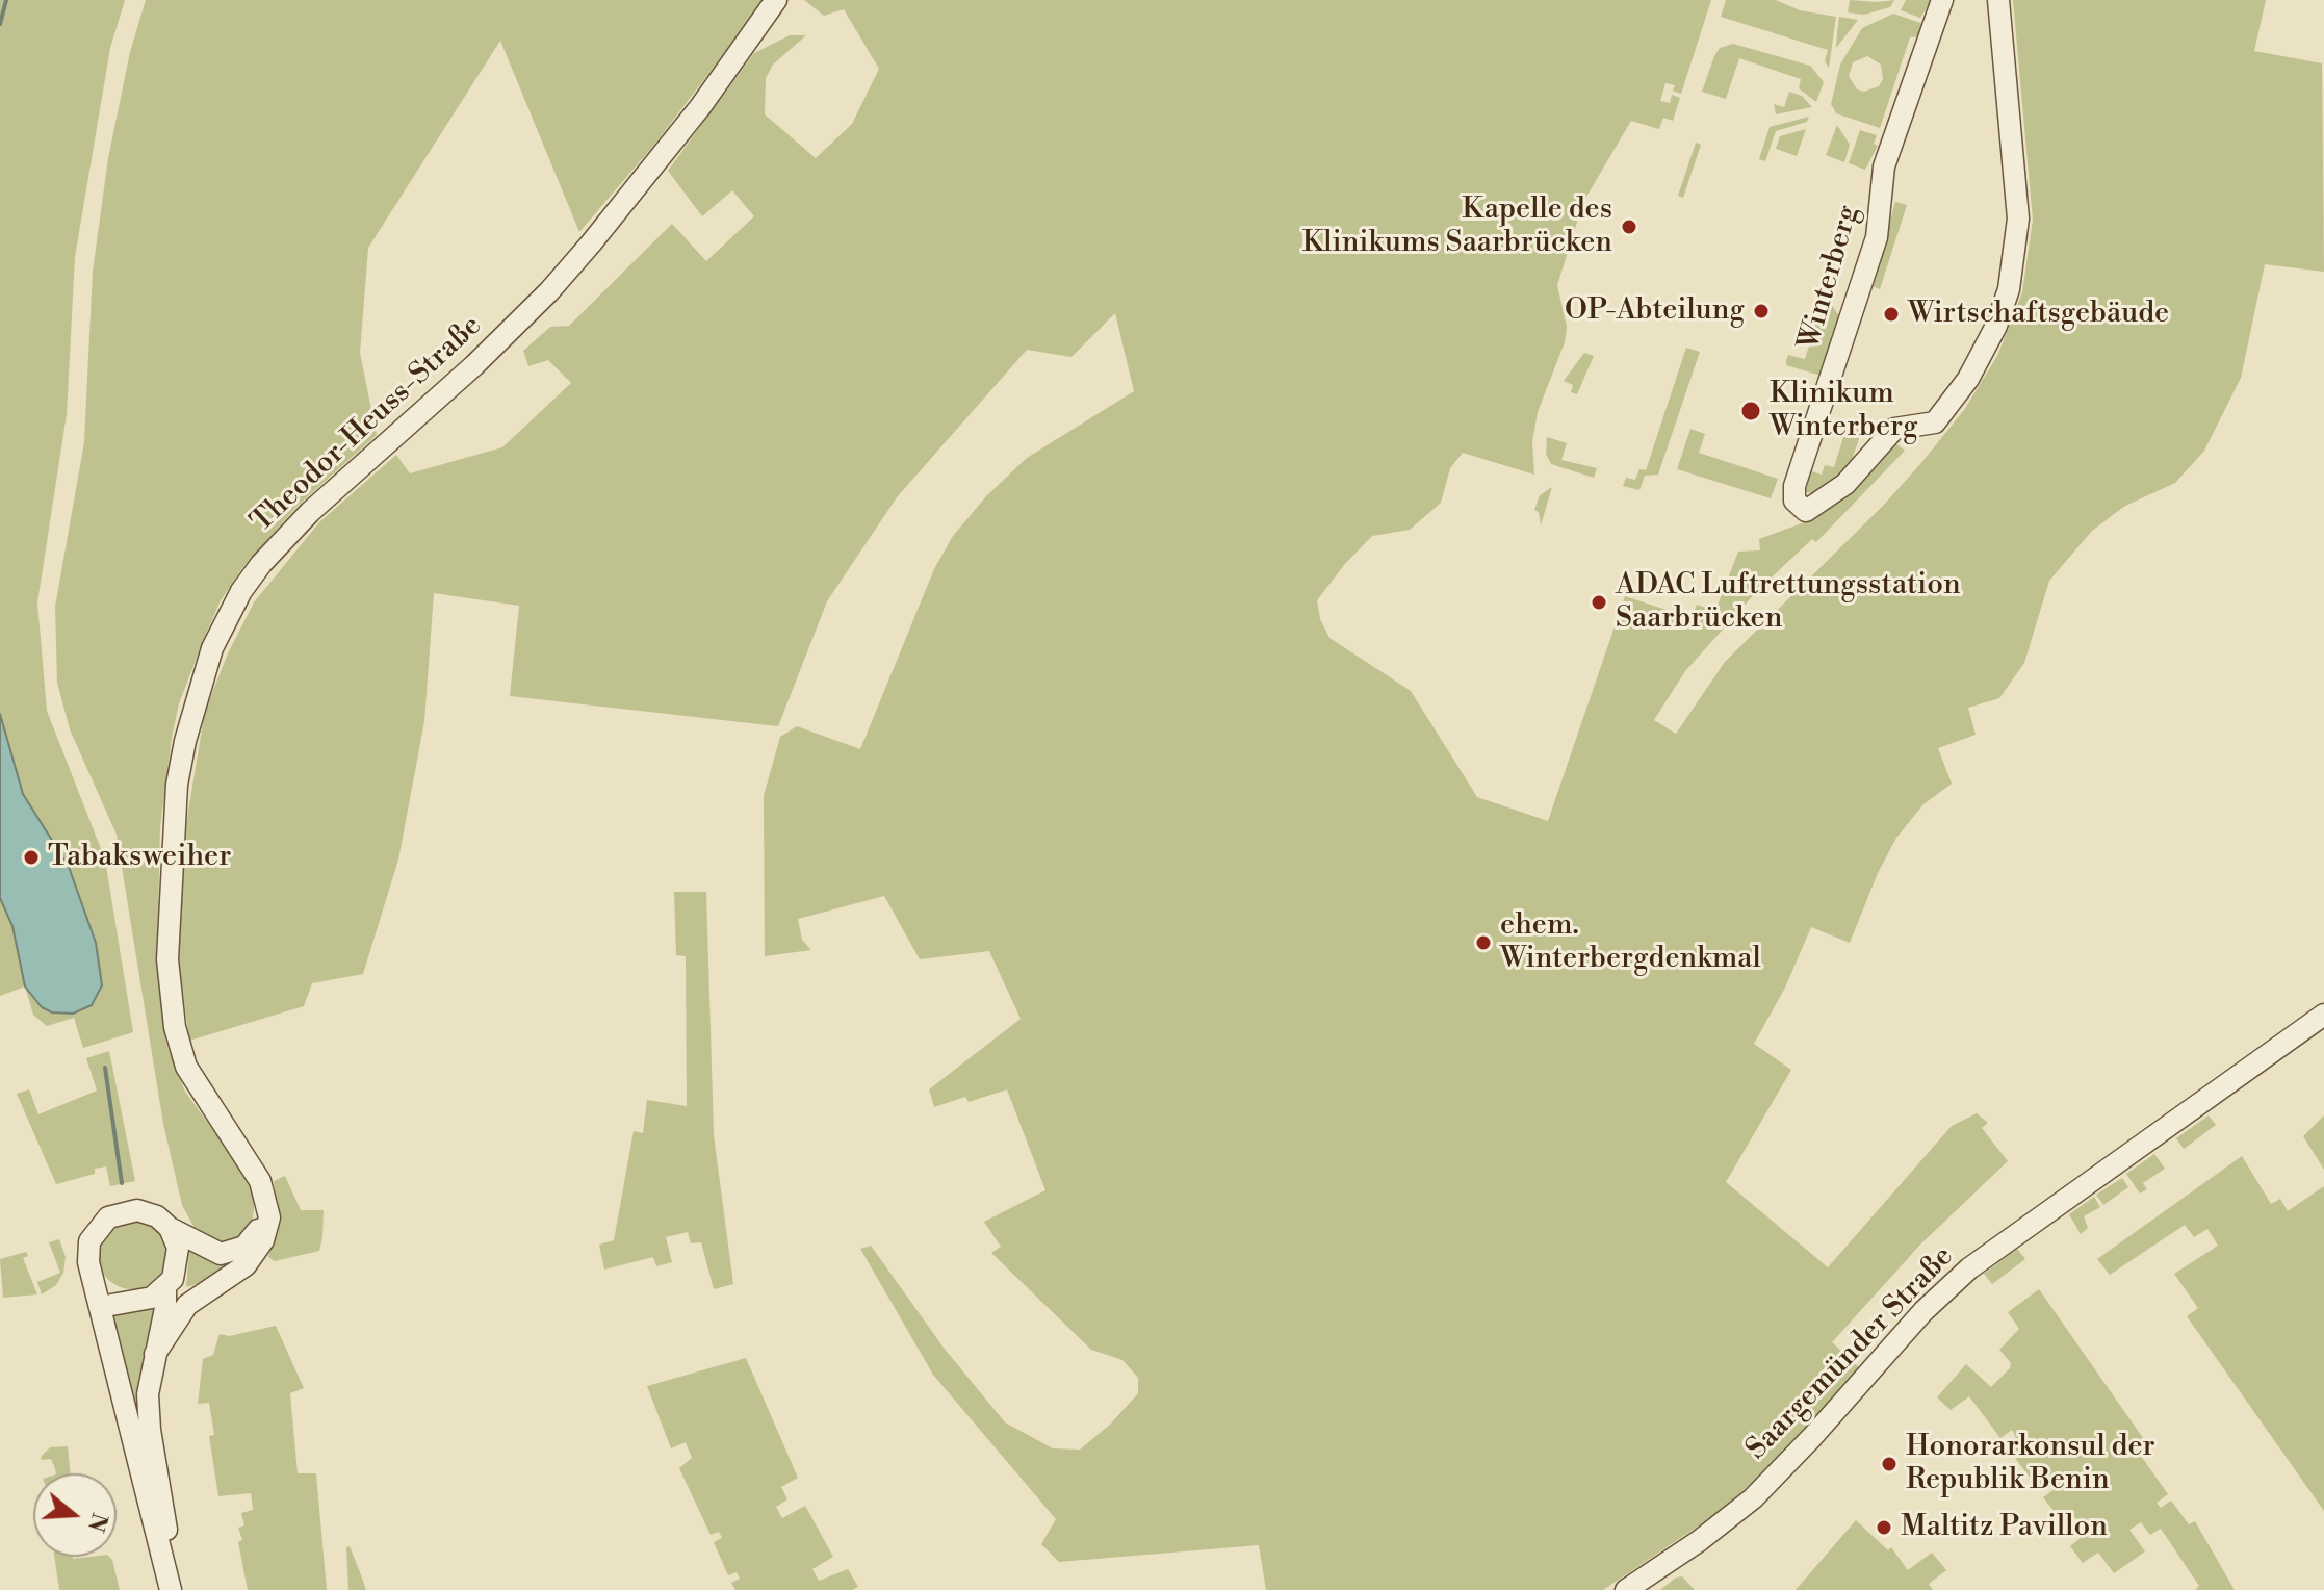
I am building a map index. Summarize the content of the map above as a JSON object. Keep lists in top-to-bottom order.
{
  "streets": {
    "street": ["Winterberg", "Theodor-Heuss-Straße", "Saargemünder Straße"]
  },
  "places": [
    "Kapelle des Klinikums Saarbrücken",
    "OP-Abteilung",
    "Wirtschaftsgebäude",
    "Klinikum Winterberg",
    "ADAC Luftrettungsstation Saarbrücken",
    "Tabaksweiher",
    "ehem. Winterbergdenkmal",
    "Honorarkonsul der Republik Benin",
    "Maltitz Pavillon"
  ],
  "north": "right"
}
